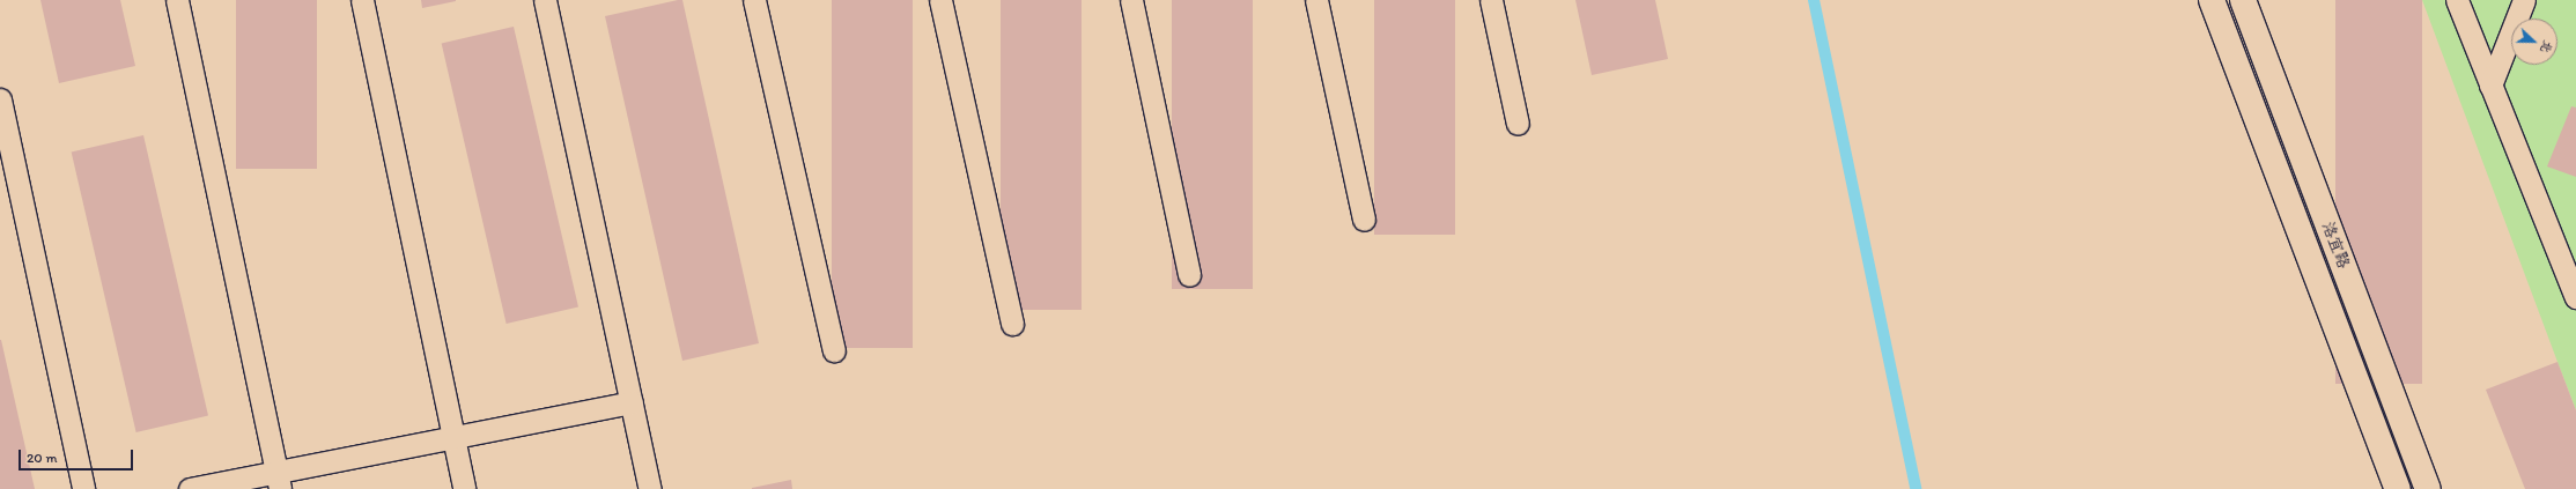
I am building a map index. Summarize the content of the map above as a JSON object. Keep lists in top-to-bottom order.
{
  "streets": {
    "street": ["洛宜路"]
  },
  "scale_bar": "20 m",
  "north": "right"
}
